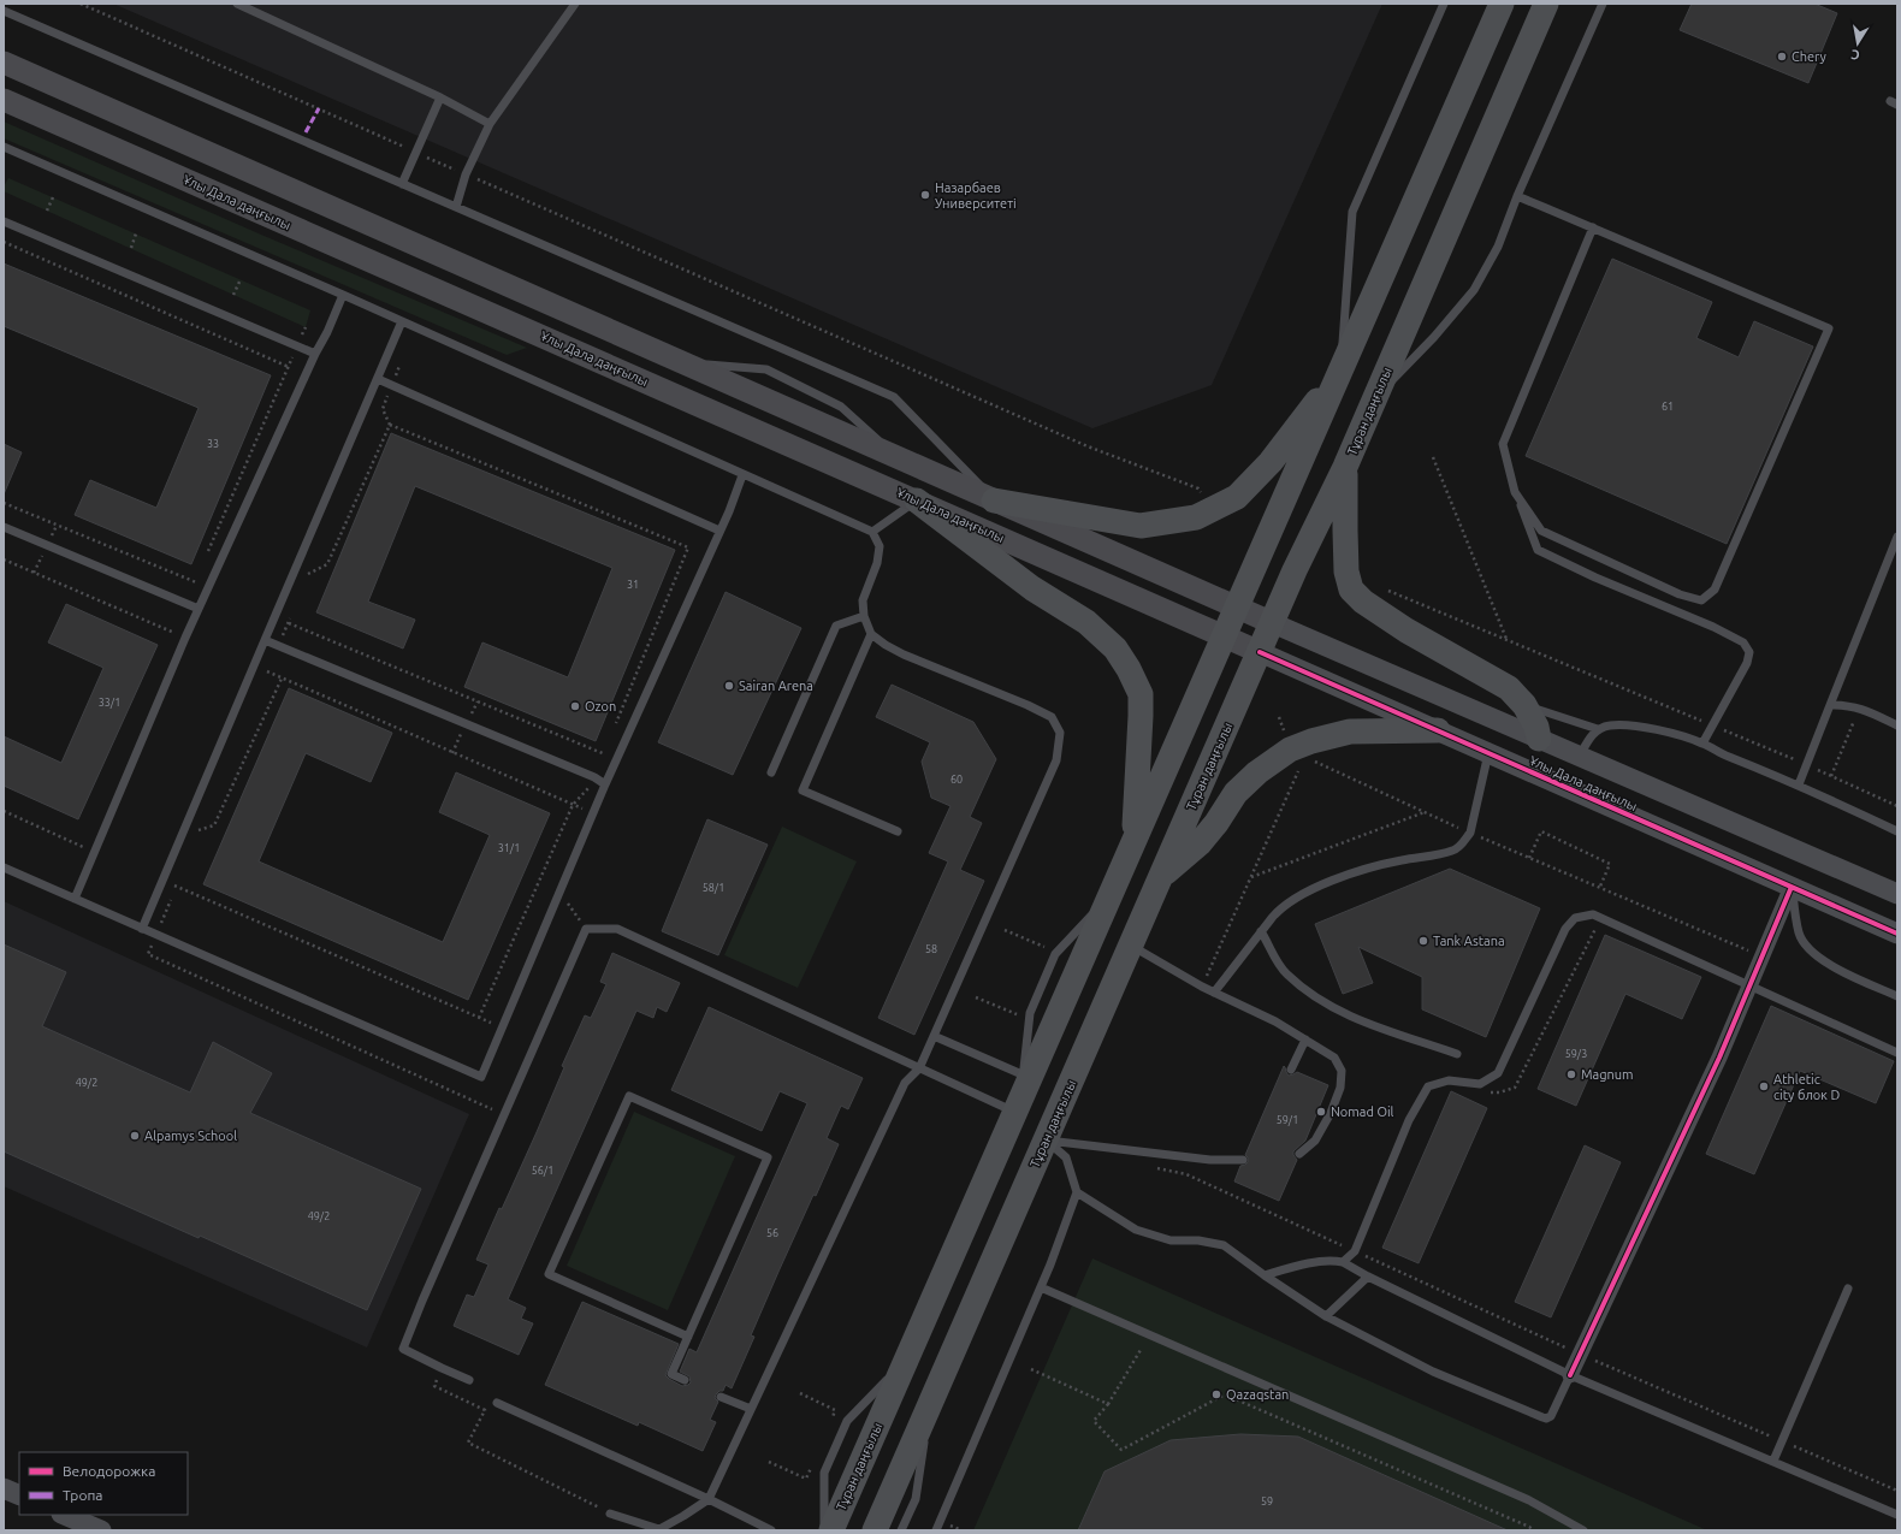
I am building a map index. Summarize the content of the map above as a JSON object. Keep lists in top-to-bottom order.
{
  "streets": {
    "main road": ["Ұлы Дала даңғылы", "Тұран даңғылы"]
  },
  "crossings": [
    ["Ұлы Дала даңғылы", "Тұран даңғылы"]
  ],
  "places": [
    "Chery",
    "Назарбаев Университеті",
    "Sairan Arena",
    "Ozon",
    "Tank Astana",
    "Magnum",
    "Athletic city блок D",
    "Nomad Oil",
    "Alpamys School",
    "Qazaqstan"
  ],
  "house_numbers": [
    "61",
    "33",
    "31",
    "33/1",
    "60",
    "31/1",
    "58/1",
    "58",
    "59/3",
    "49/2",
    "59/1",
    "56/1",
    "49/2",
    "56",
    "59"
  ],
  "legend": ["Велодорожка", "Тропа"],
  "north": "bottom"
}
